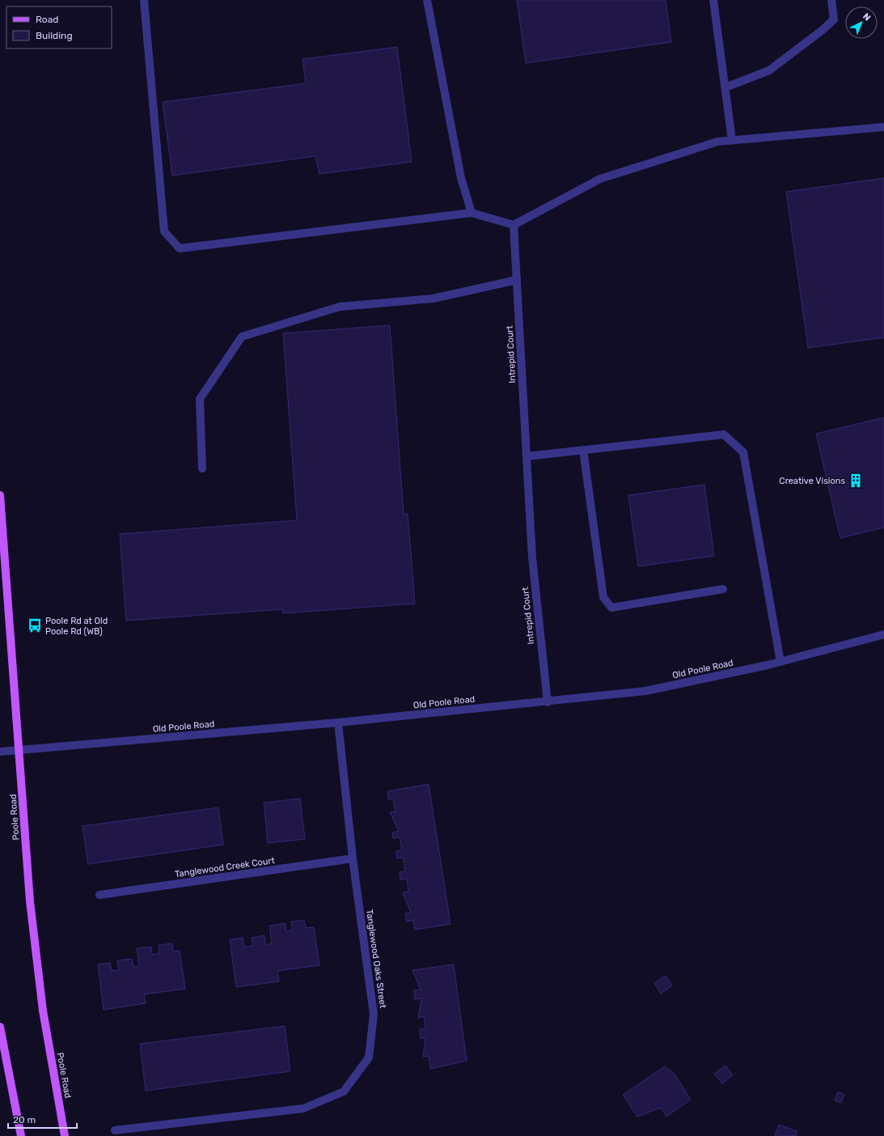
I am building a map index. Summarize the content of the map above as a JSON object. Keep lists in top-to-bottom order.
{
  "streets": {
    "main road": ["Poole Road"],
    "street": [
      "Intrepid Court",
      "Old Poole Road",
      "Tanglewood Creek Court",
      "Tanglewood Oaks Street"
    ]
  },
  "crossings": [
    ["Intrepid Court", "Old Poole Road"],
    ["Old Poole Road", "Poole Road"],
    ["Old Poole Road", "Tanglewood Oaks Street"],
    ["Tanglewood Creek Court", "Tanglewood Oaks Street"]
  ],
  "places": {
    "building": ["Creative Visions"],
    "bus stop": ["Poole Rd at Old Poole Rd (WB)"]
  },
  "legend": ["Road", "Building"],
  "scale_bar": "20 m",
  "north": "top right"
}
